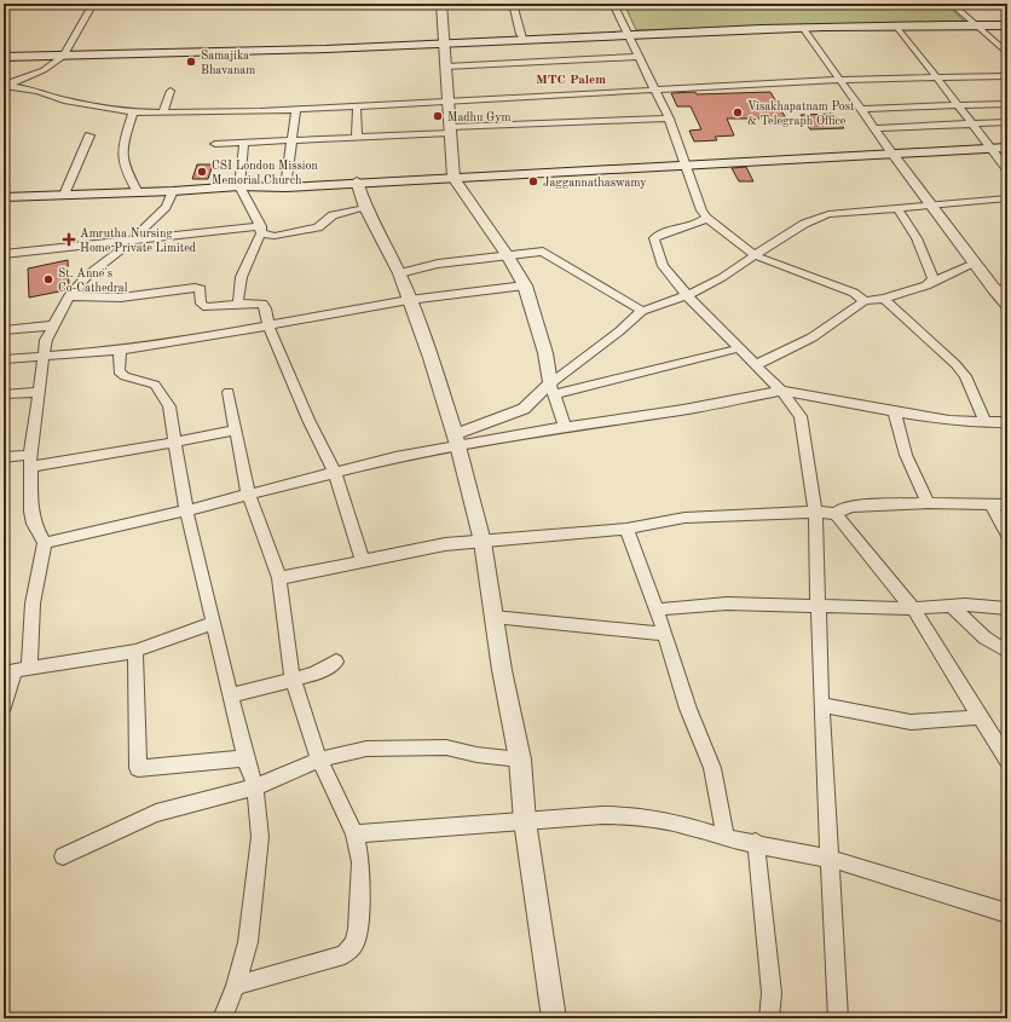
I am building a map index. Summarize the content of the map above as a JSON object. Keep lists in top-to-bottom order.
{
  "districts": ["MTC Palem"],
  "places": {
    "other": [
      "Samajika Bhavanam",
      "Visakhapatnam Post & Telegraph Office",
      "Madhu Gym",
      "CSI London Mission Memorial Church",
      "Jaggannathaswamy",
      "St. Anne's Co-Cathedral"
    ],
    "health": ["Amrutha Nursing Home Private Limited"]
  }
}
